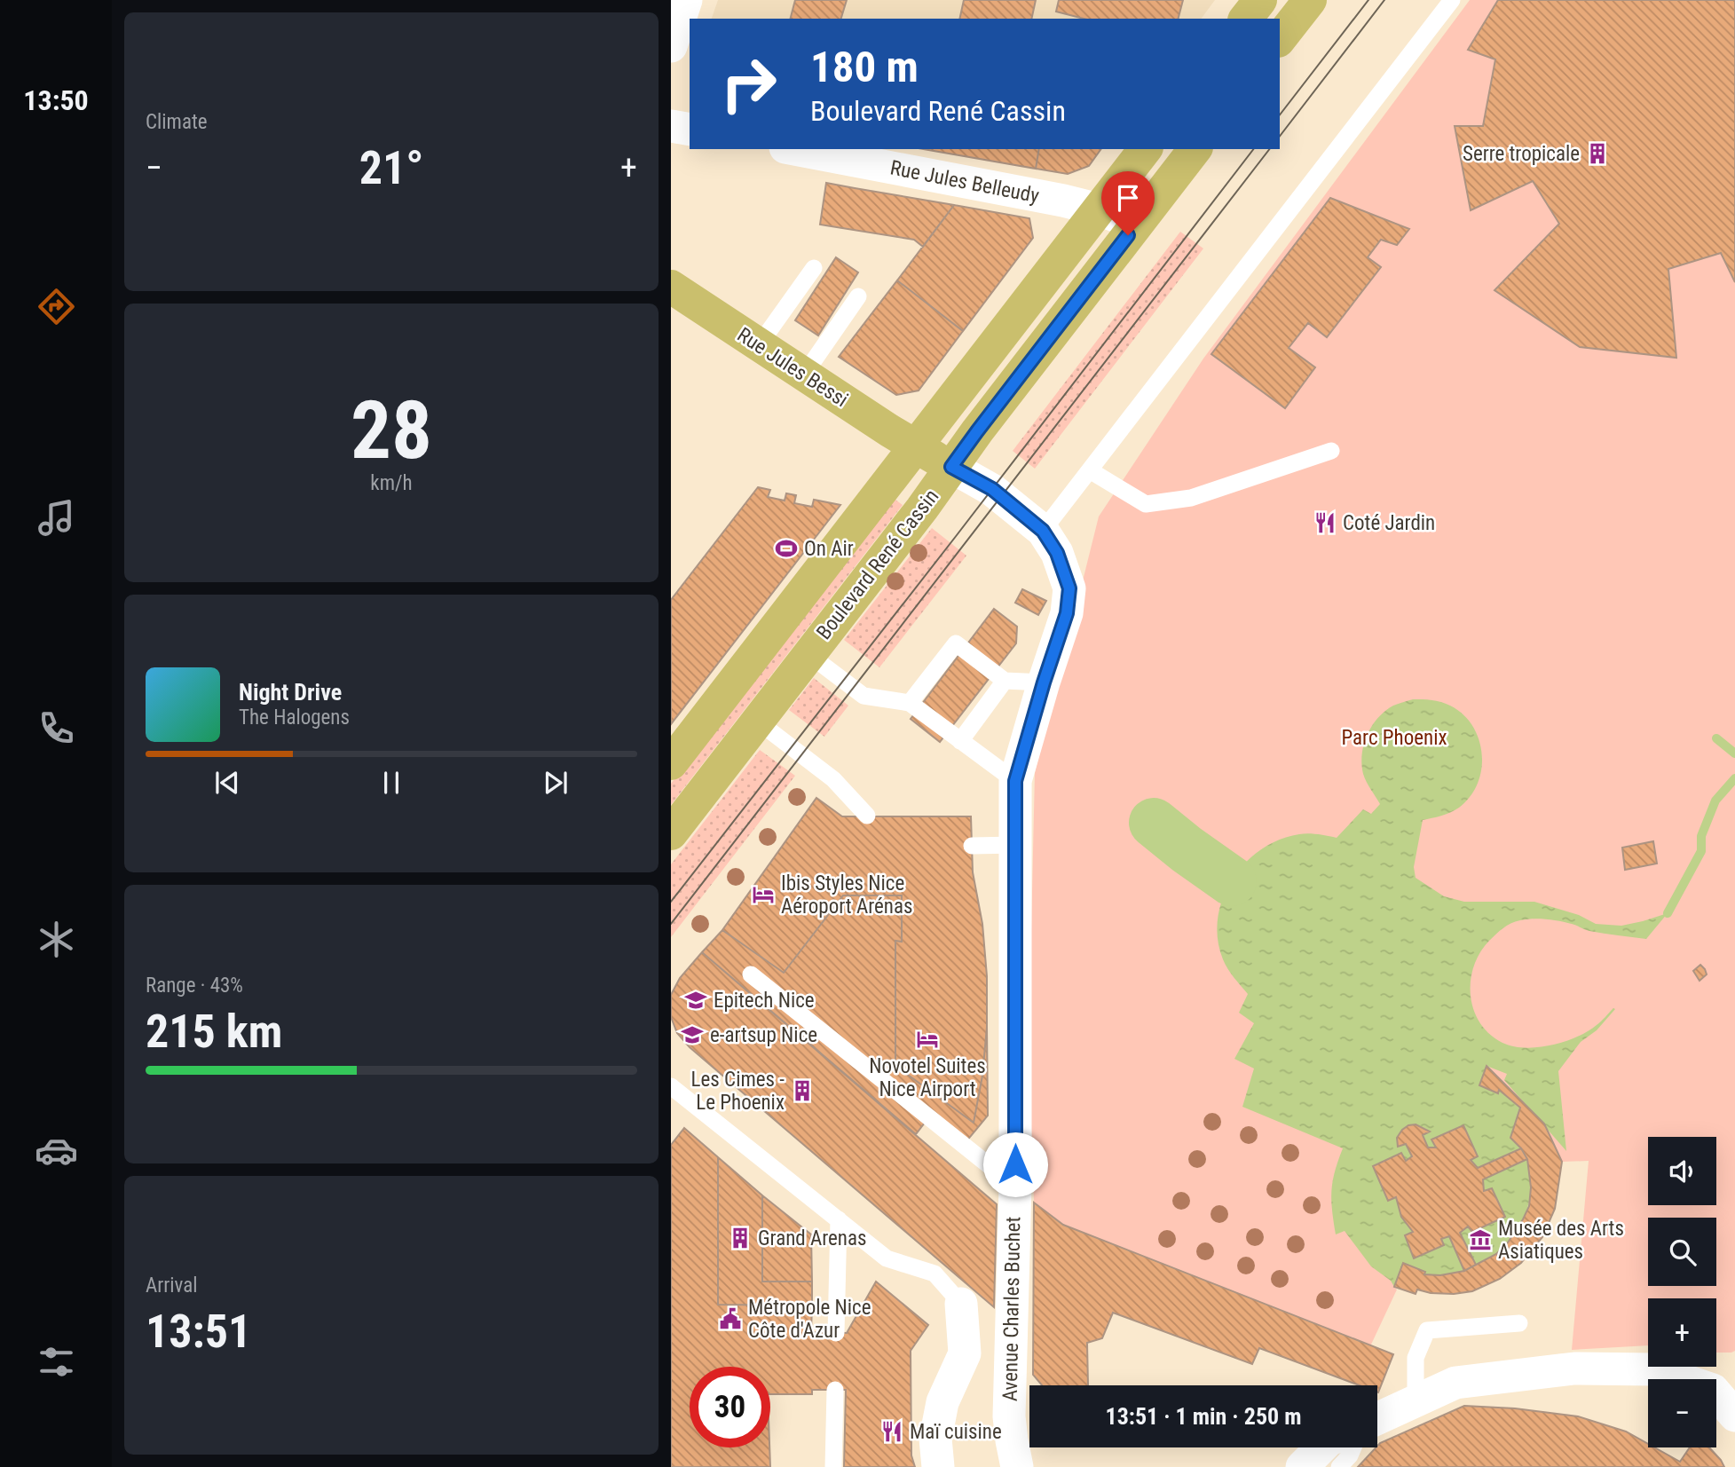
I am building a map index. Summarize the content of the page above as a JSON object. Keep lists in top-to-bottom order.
{
  "streets": {
    "main road": ["Rue Jules Bessi", "Boulevard René Cassin"],
    "street": ["Rue Jules Belleudy", "Avenue Charles Buchet"]
  },
  "crossings": [
    ["Rue Jules Belleudy", "Boulevard René Cassin"],
    ["Rue Jules Bessi", "Boulevard René Cassin"],
    ["Rue Jules Bessi", "Avenue Charles Buchet"],
    ["Boulevard René Cassin", "Avenue Charles Buchet"]
  ],
  "parks": ["Parc Phoenix"],
  "places": {
    "building": ["Serre tropicale", "Les Cimes - Le Phoenix", "Grand Arenas"],
    "restaurant": ["Coté Jardin", "Maï cuisine"],
    "sports": ["On Air"],
    "hotel": ["Ibis Styles Nice Aéroport Arénas", "Novotel Suites Nice Airport"],
    "school or university": ["Epitech Nice", "e-artsup Nice"],
    "museum": ["Musée des Arts Asiatiques"],
    "public building": ["Métropole Nice Côte d'Azur"]
  },
  "page": {
    "tabs": "13:50",
    "tile": [
      "Climate",
      ["28", "km/h"],
      ["Range · 43%", "215 km"],
      ["Arrival", "13:51"]
    ],
    "turn": ["180 m", "Boulevard René Cassin"],
    "heat": ["−", "21°", "+"],
    "song": ["Night Drive", "The Halogens"],
    "map_buttons": ["+", "−"],
    "limit": "30",
    "trip": "13:51 · 1 min · 250 m"
  }
}
